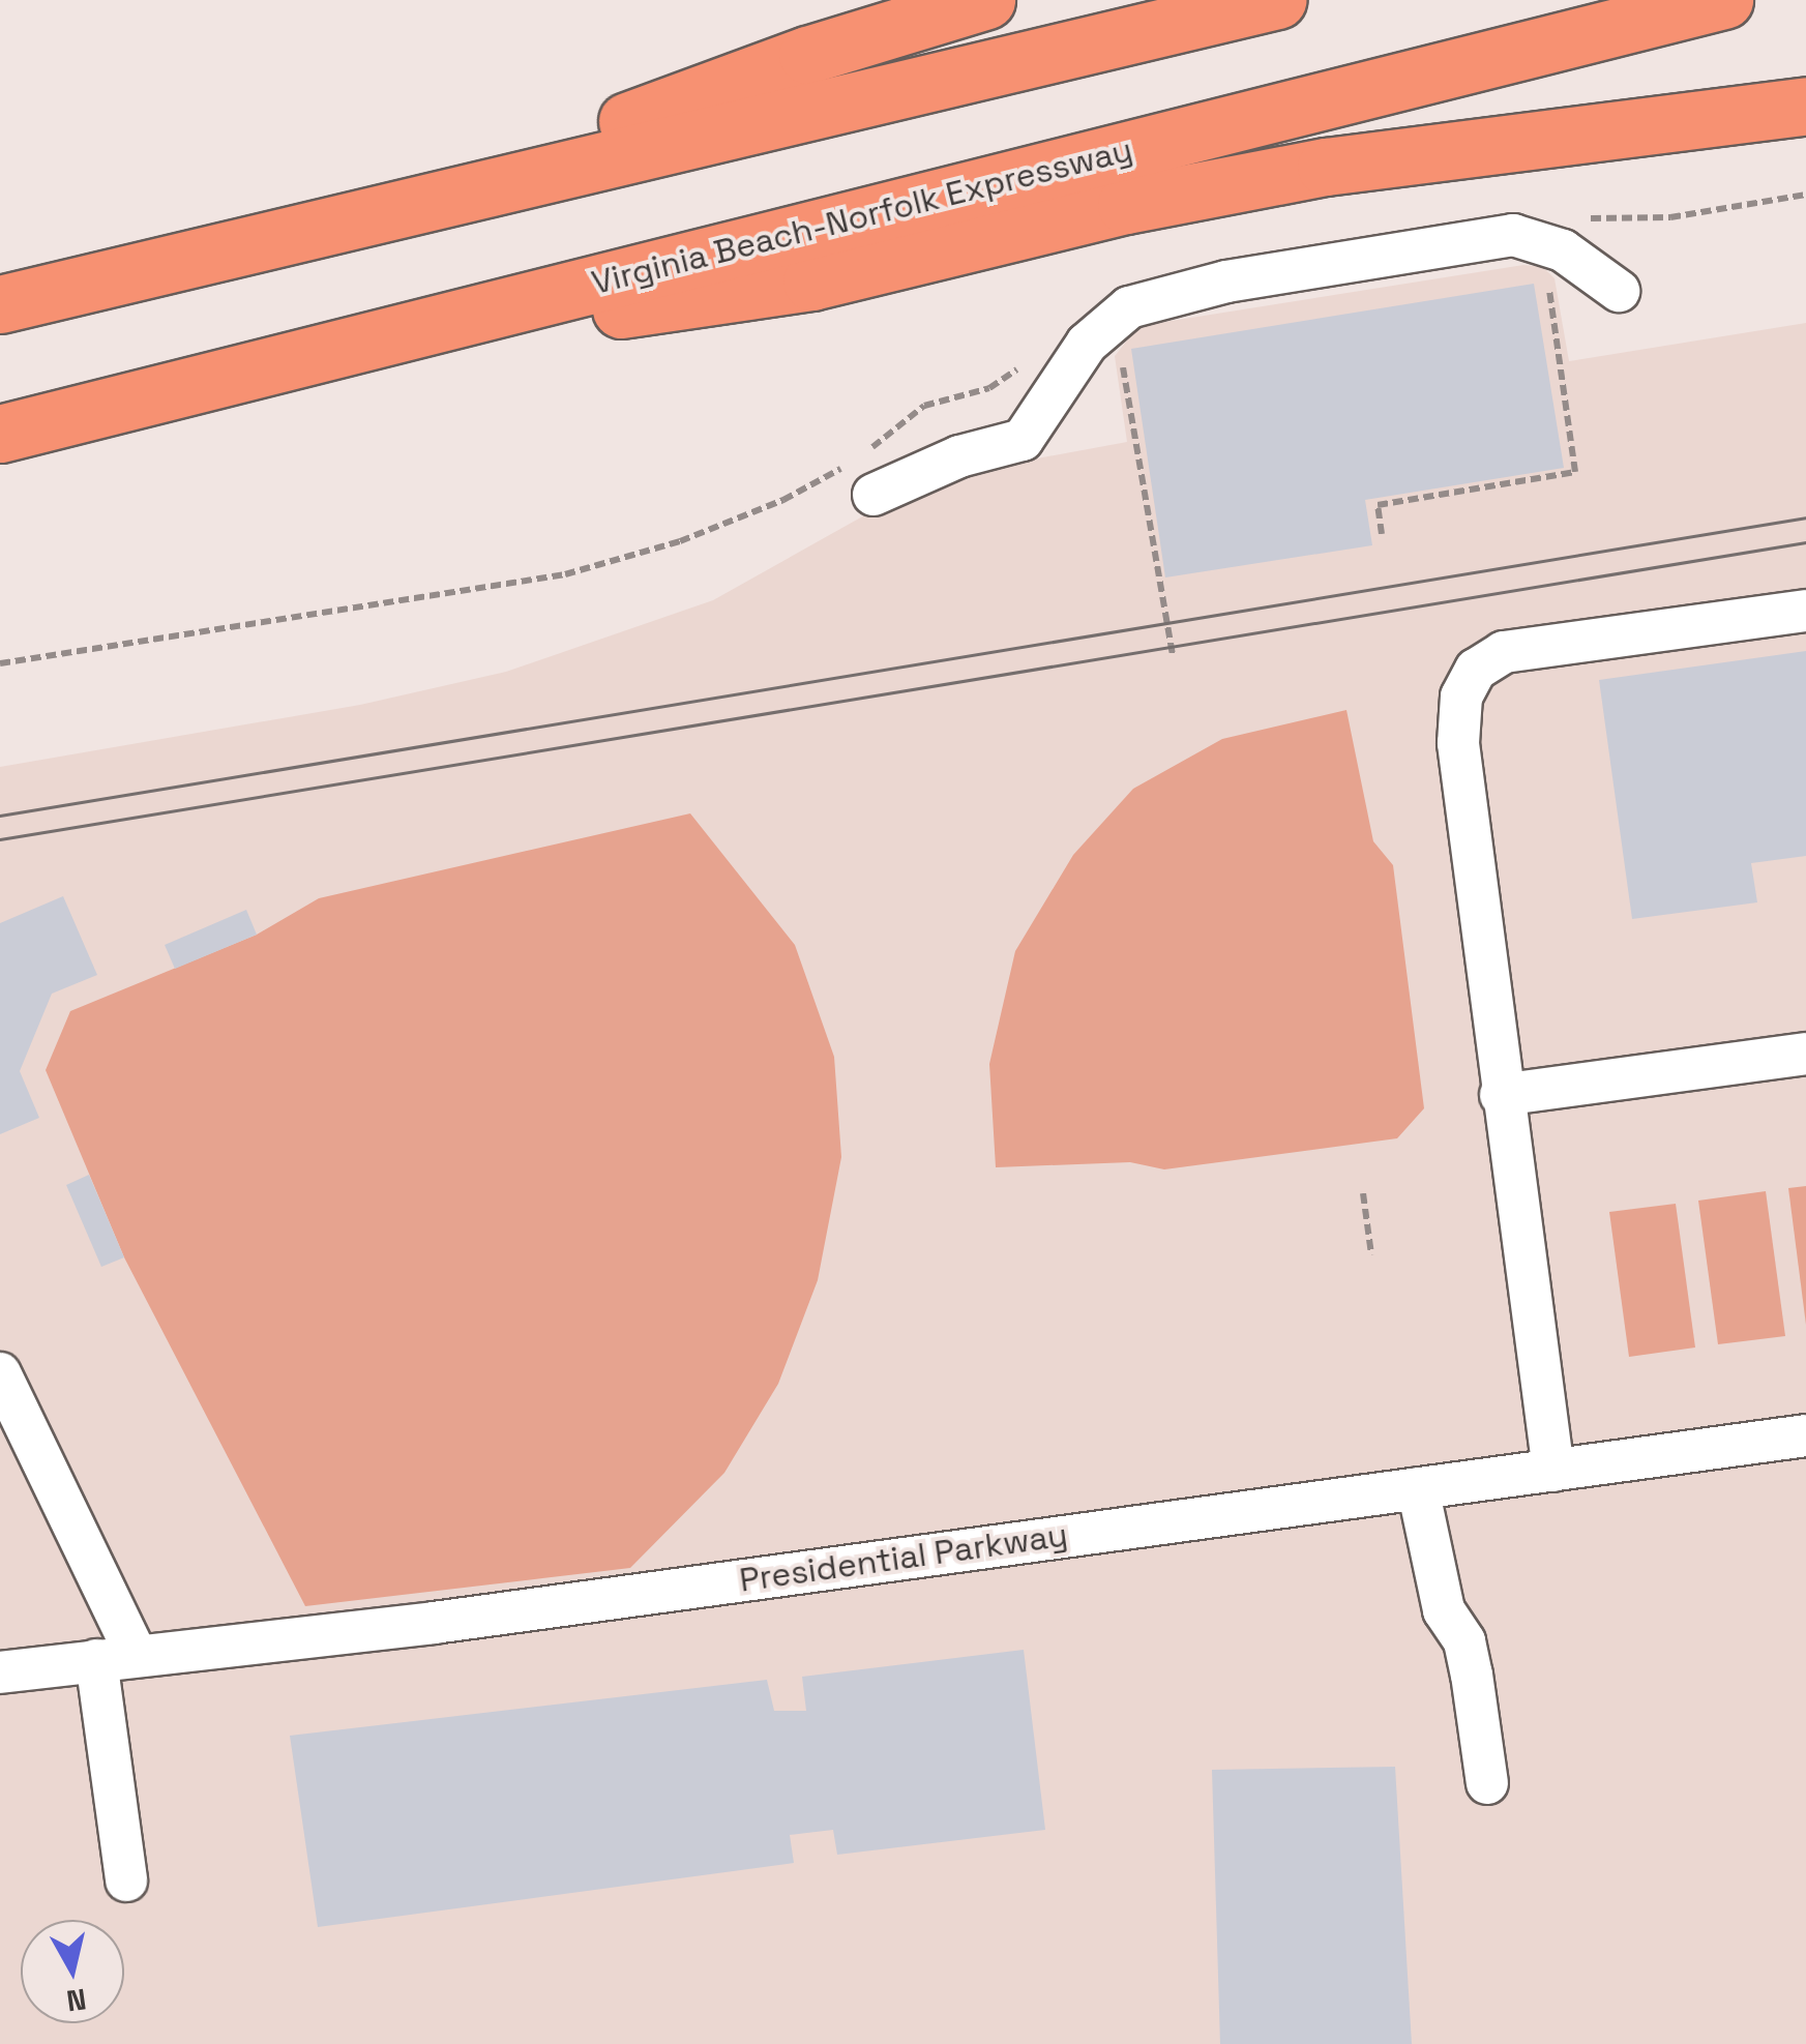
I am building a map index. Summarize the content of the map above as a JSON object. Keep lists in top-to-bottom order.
{
  "streets": {
    "highway": ["Virginia Beach-Norfolk Expressway"],
    "street": ["Presidential Parkway"]
  },
  "north": "bottom"
}
